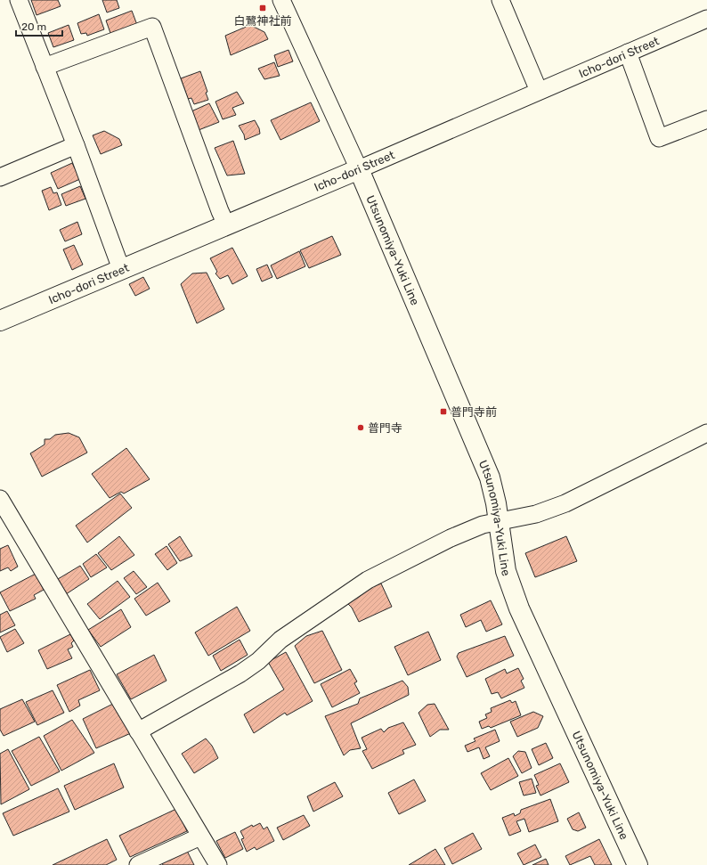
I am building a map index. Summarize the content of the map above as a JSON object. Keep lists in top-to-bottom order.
{
  "streets": {
    "main road": ["Icho-dori Street", "Utsunomiya-Yuki Line"]
  },
  "crossings": [
    ["Icho-dori Street", "Utsunomiya-Yuki Line"]
  ],
  "places": {
    "transit": ["白鷺神社前", "普門寺前"],
    "other": ["普門寺"]
  },
  "scale_bar": "20 m"
}
